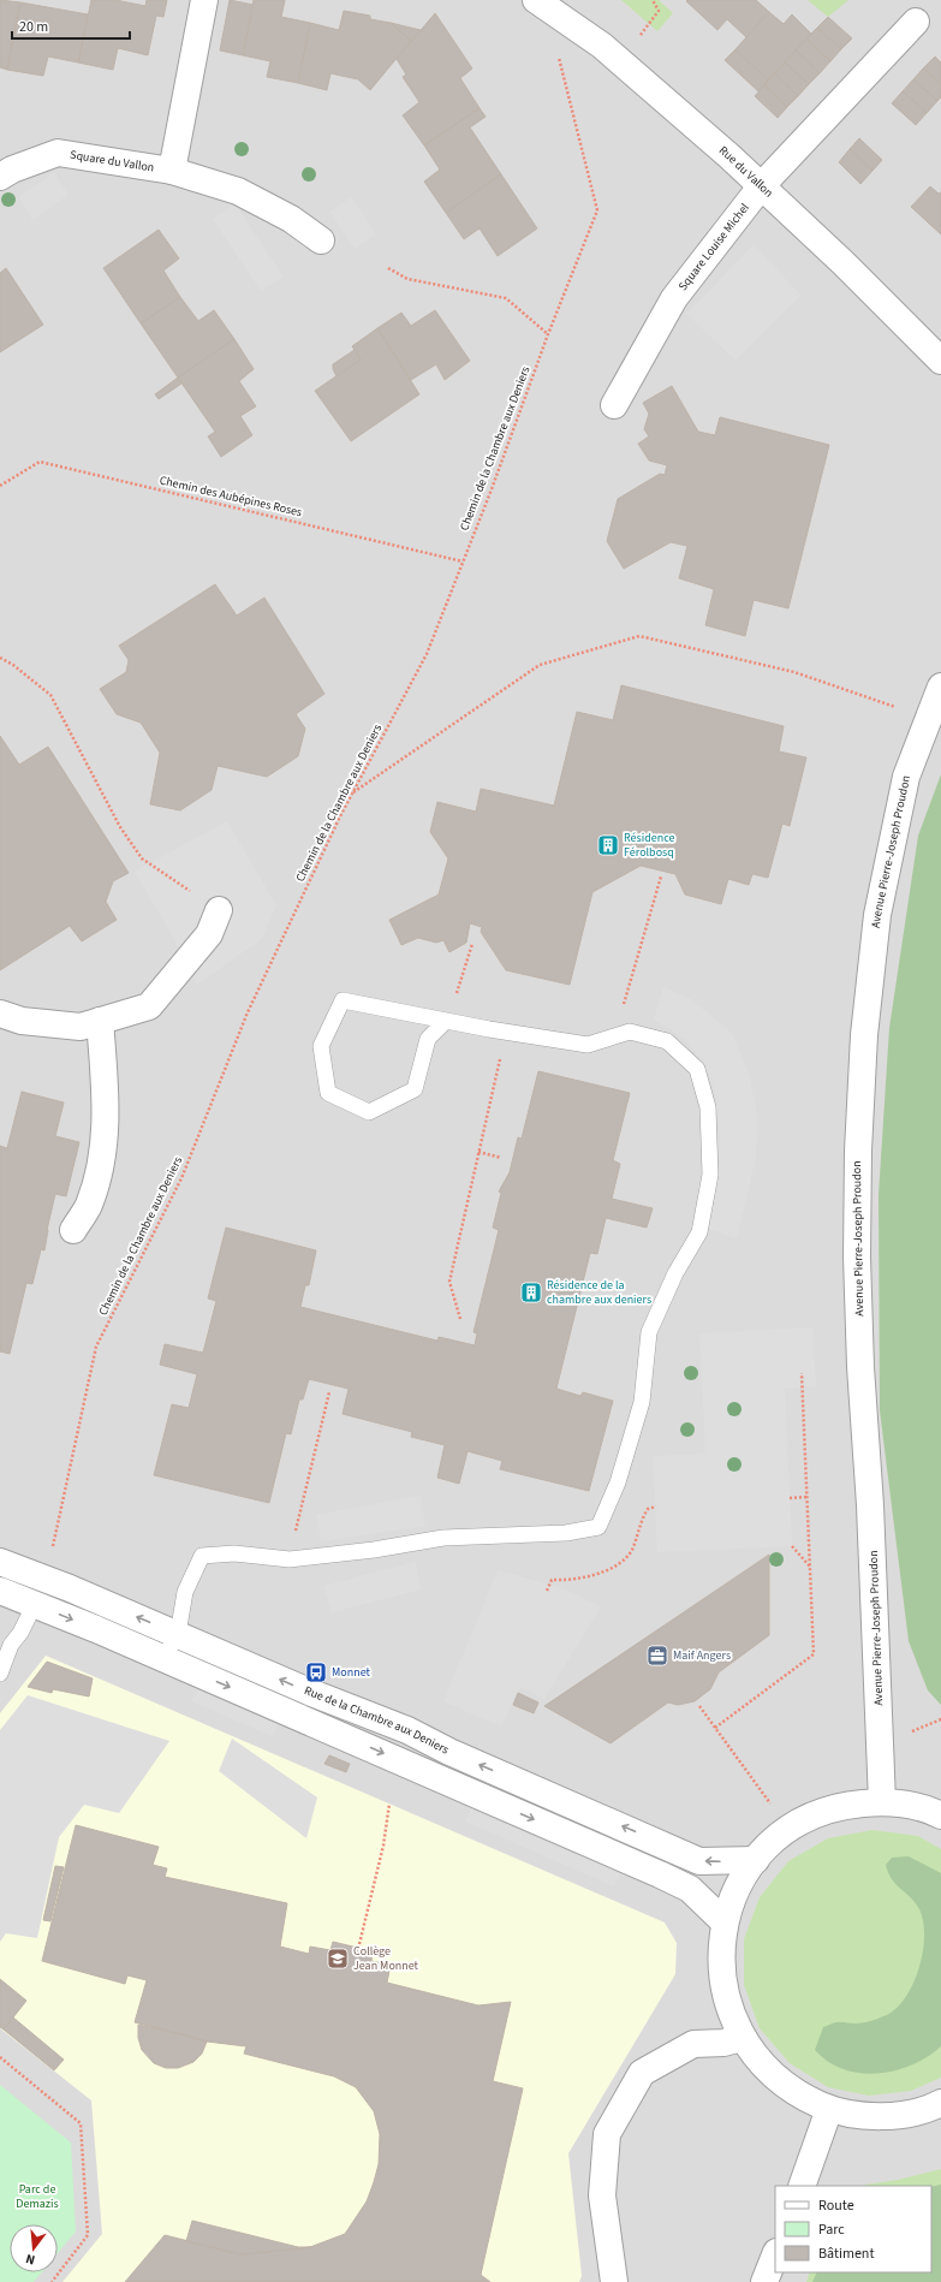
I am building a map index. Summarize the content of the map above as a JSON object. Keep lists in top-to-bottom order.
{
  "streets": {
    "street": [
      "Square du Vallon",
      "Rue du Vallon",
      "Square Louise Michel",
      "Avenue Pierre-Joseph Proudon",
      "Rue de la Chambre aux Deniers"
    ],
    "path": ["Chemin de la Chambre aux Deniers", "Chemin des Aubépines Roses"]
  },
  "crossings": [
    ["Rue du Vallon", "Square Louise Michel"],
    ["Chemin de la Chambre aux Deniers", "Chemin des Aubépines Roses"]
  ],
  "parks": ["Parc de Demazis"],
  "places": {
    "building": ["Résidence Férolbosq", "Résidence de la chambre aux deniers"],
    "office": ["Maif Angers"],
    "bus stop": ["Monnet"],
    "school or university": ["Collège Jean Monnet"]
  },
  "legend": ["Route", "Parc", "Bâtiment"],
  "scale_bar": "20 m",
  "north": "bottom"
}
